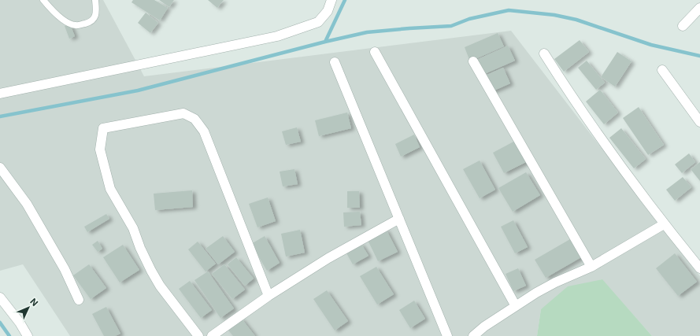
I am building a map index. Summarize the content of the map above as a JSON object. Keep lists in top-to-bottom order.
{
  "north": "top right"
}
